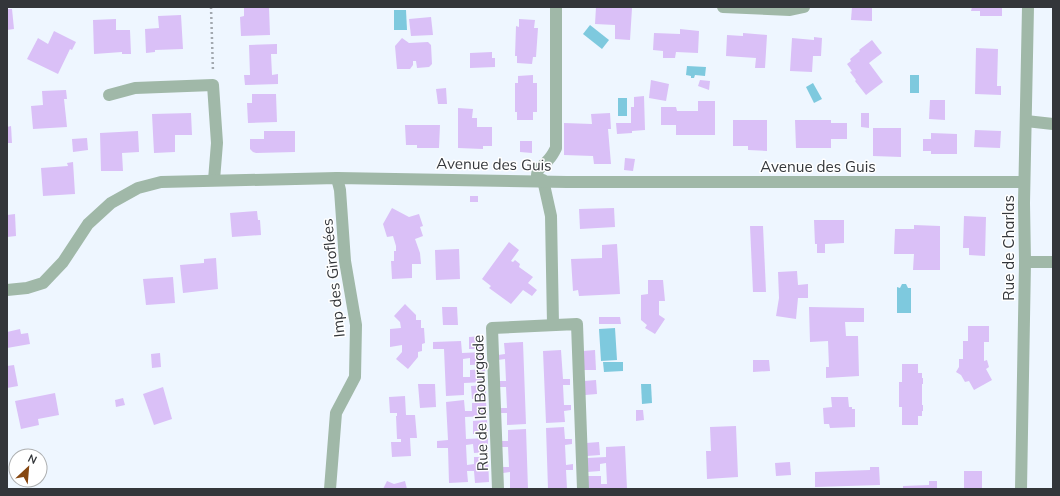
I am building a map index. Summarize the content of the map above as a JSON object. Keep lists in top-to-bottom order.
{
  "streets": {
    "street": [
      "Avenue des Guis",
      "Rue de Charlas",
      "Imp des Giroflées",
      "Rue de la Bourgade"
    ]
  },
  "crossings": [
    ["Avenue des Guis", "Rue de Charlas"],
    ["Avenue des Guis", "Imp des Giroflées"]
  ],
  "north": "top right"
}
